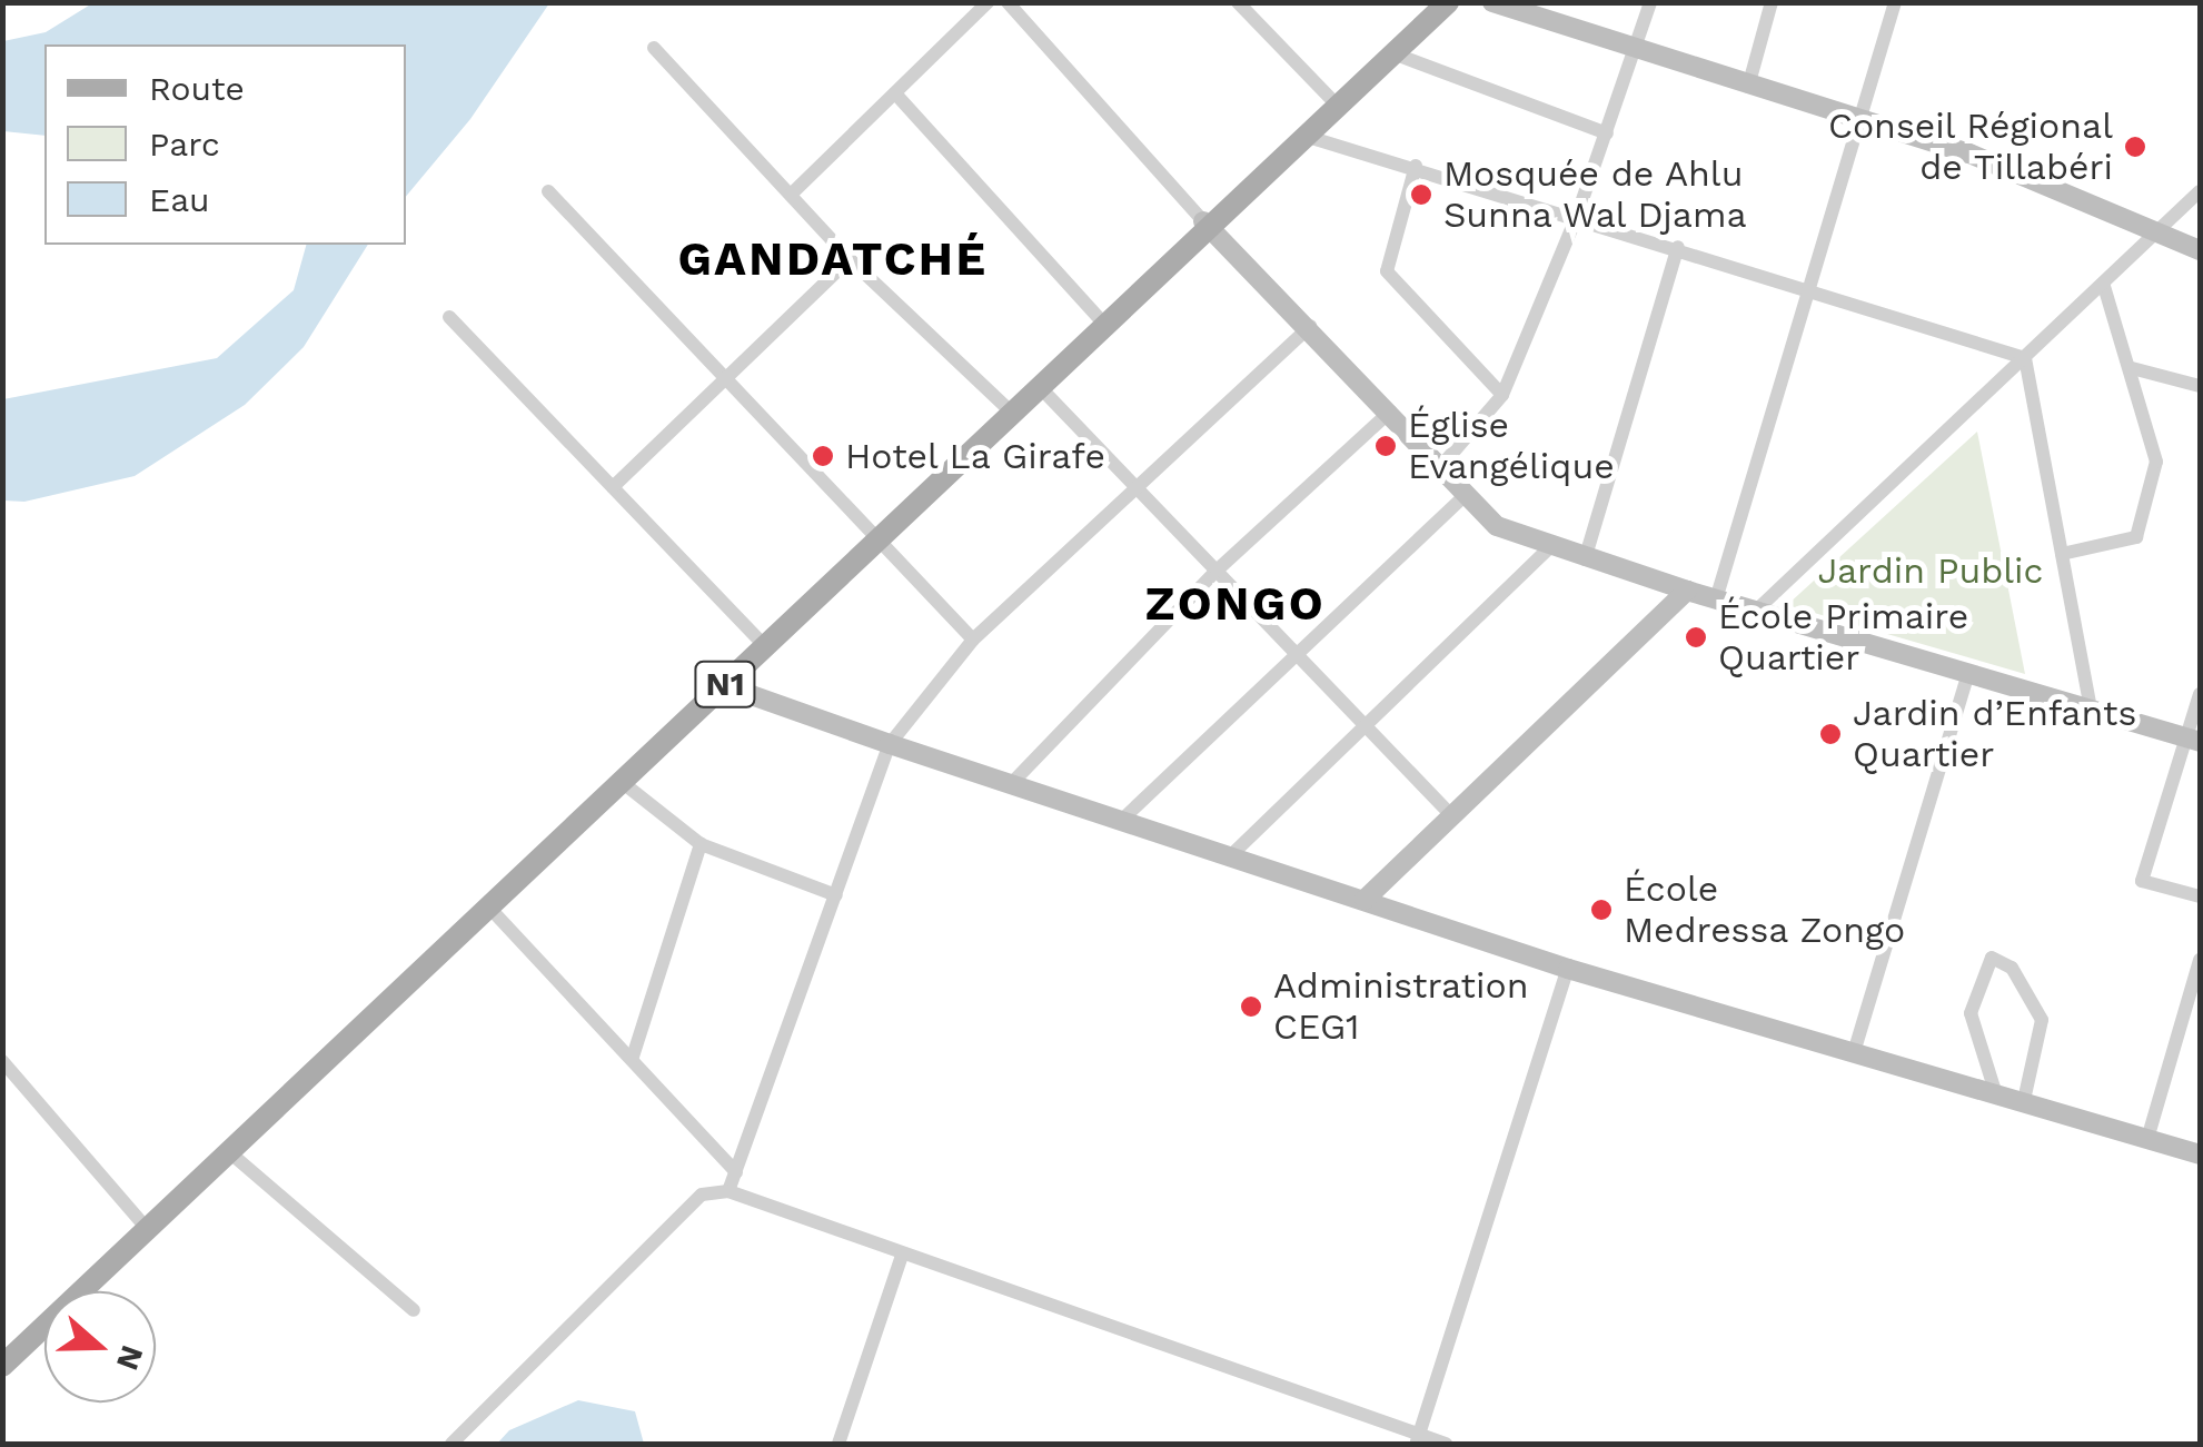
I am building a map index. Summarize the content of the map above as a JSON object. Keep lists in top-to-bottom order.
{
  "streets": {
    "main road": ["N1"]
  },
  "districts": ["GANDATCHÉ", "ZONGO"],
  "parks": ["Jardin Public"],
  "places": [
    "Conseil Régional de Tillabéri",
    "Mosquée de Ahlu Sunna Wal Djama",
    "Église Evangélique",
    "Hotel La Girafe",
    "École Primaire Quartier",
    "Jardin d’Enfants Quartier",
    "École Medressa Zongo",
    "Administration CEG1"
  ],
  "legend": ["Route", "Parc", "Eau"],
  "north": "right"
}
